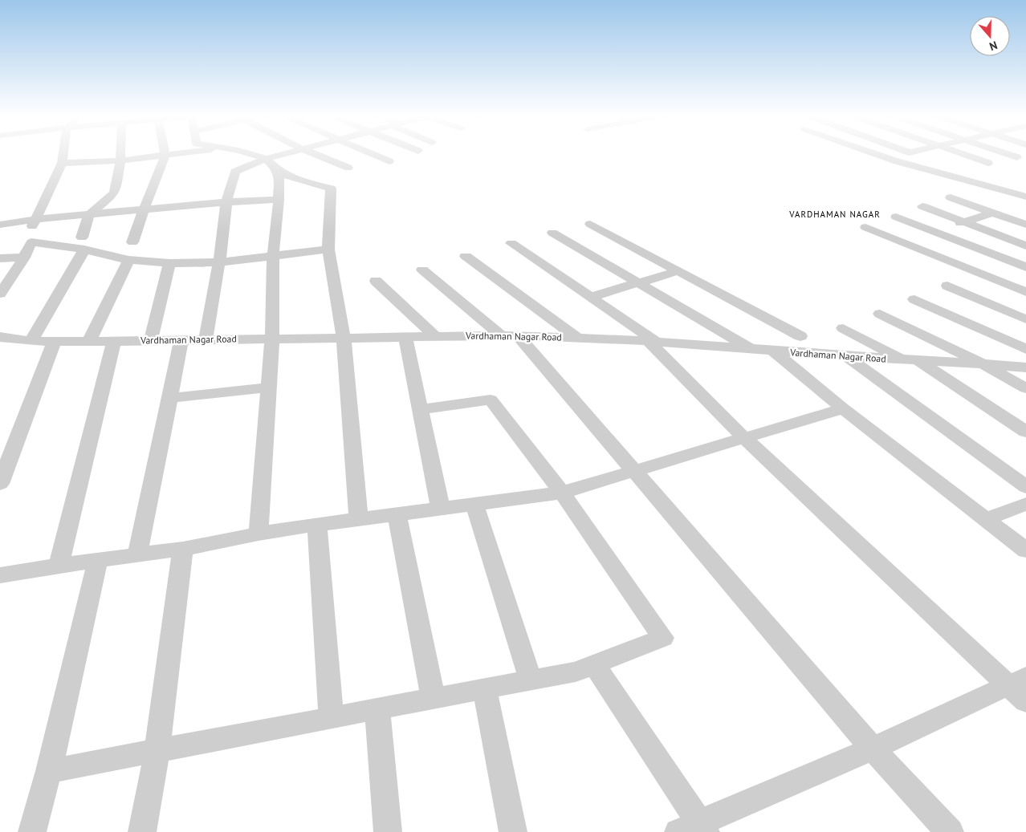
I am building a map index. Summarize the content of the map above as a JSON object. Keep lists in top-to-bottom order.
{
  "streets": {
    "street": ["Vardhaman Nagar Road"]
  },
  "districts": ["VARDHAMAN NAGAR"],
  "north": "bottom"
}
